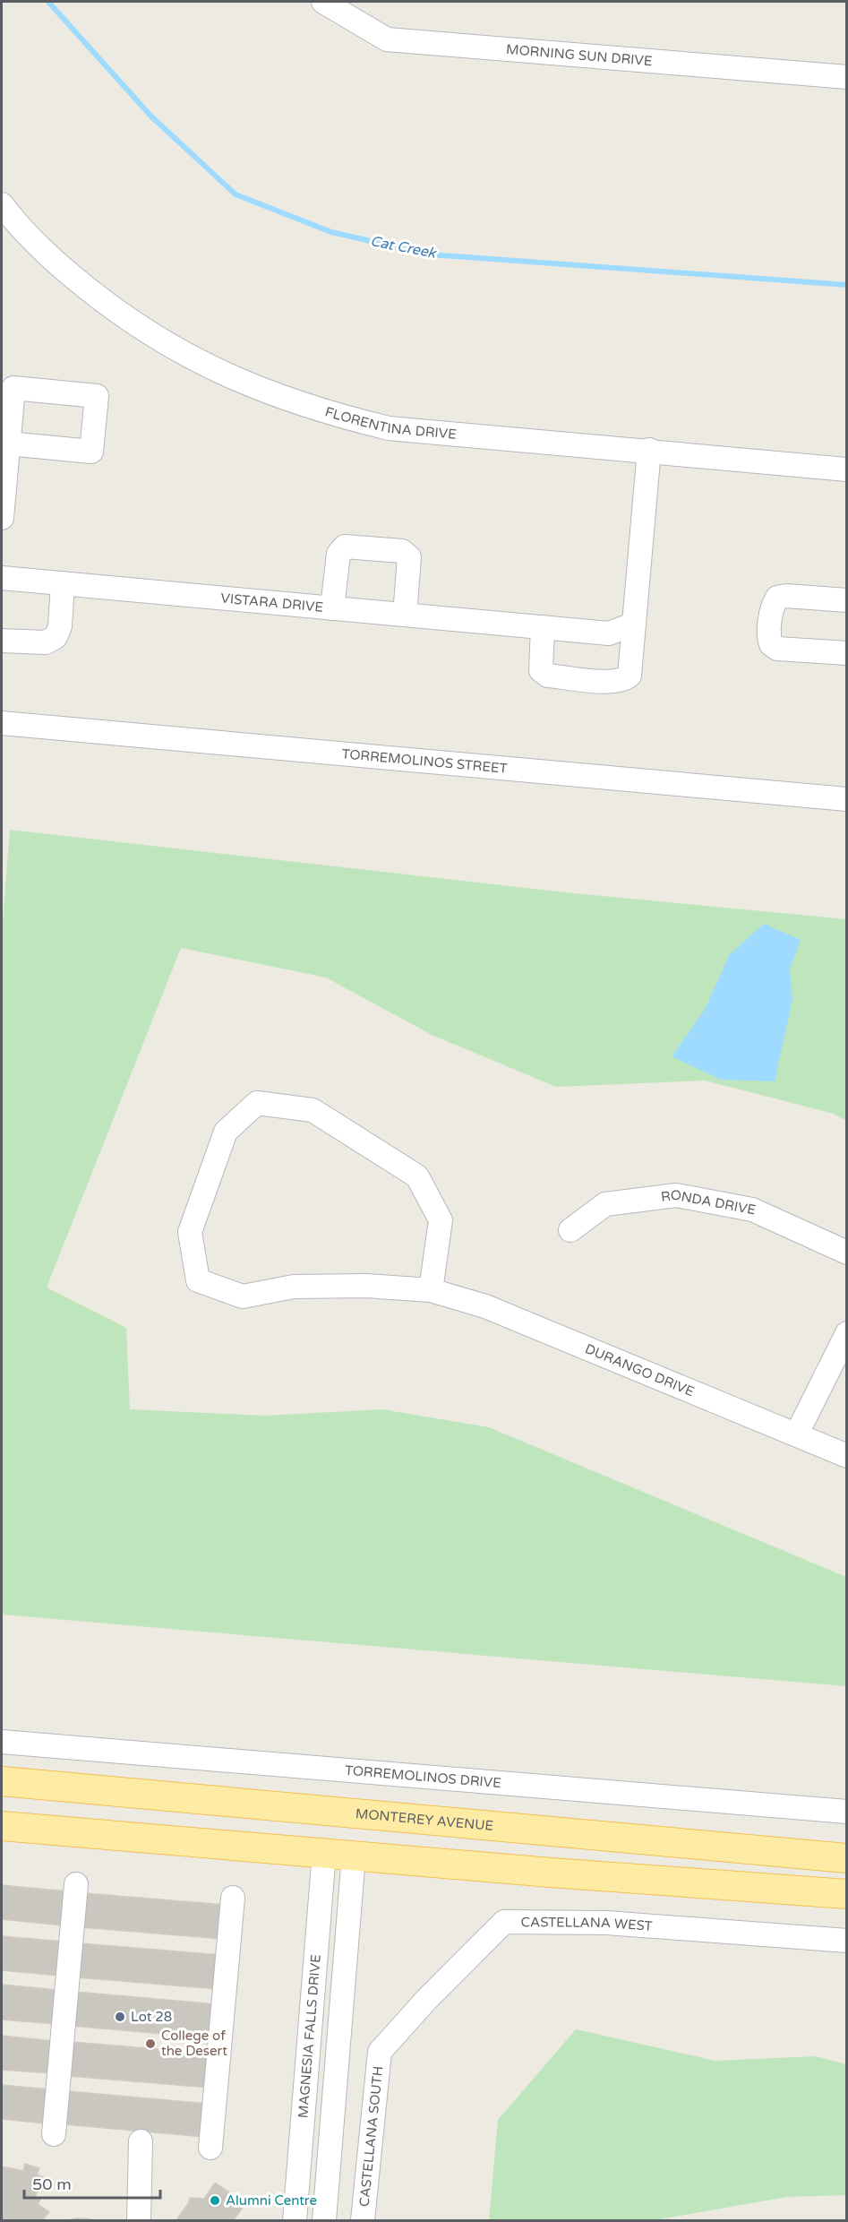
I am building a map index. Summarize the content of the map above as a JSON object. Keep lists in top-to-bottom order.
{
  "streets": {
    "main road": ["MONTEREY AVENUE"],
    "street": [
      "MORNING SUN DRIVE",
      "FLORENTINA DRIVE",
      "VISTARA DRIVE",
      "TORREMOLINOS STREET",
      "RONDA DRIVE",
      "DURANGO DRIVE",
      "TORREMOLINOS DRIVE",
      "CASTELLANA WEST",
      "MAGNESIA FALLS DRIVE",
      "CASTELLANA SOUTH"
    ]
  },
  "crossings": [
    ["CASTELLANA WEST", "CASTELLANA SOUTH"]
  ],
  "water": ["Cat Creek"],
  "places": ["Lot 28", "College of the Desert", "Alumni Centre"],
  "scale_bar": "50 m"
}
